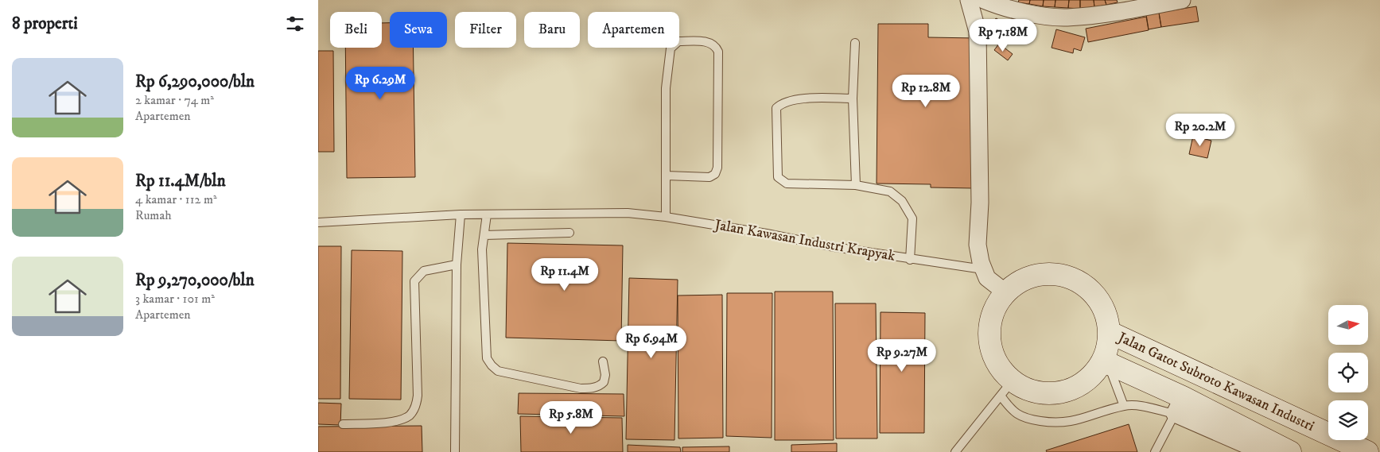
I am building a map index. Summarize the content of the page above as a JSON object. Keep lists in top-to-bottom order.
{
  "streets": {
    "street": ["Jalan Gatot Subroto Kawasan Industri"],
    "lane": ["Jalan Kawasan Industri Krapyak"]
  },
  "north": "right",
  "page": {
    "heading": "8 properti",
    "chip": [
      "Beli",
      "Sewa",
      "Filter",
      "Baru",
      "Apartemen"
    ],
    "price": [
      "Rp 7.18M",
      "Rp 6.29M",
      "Rp 12.8M",
      "Rp 20.2M",
      "Rp 11.4M",
      "Rp 6.94M",
      "Rp 9.27M",
      "Rp 5.8M"
    ],
    "list": [
      {
        "name": "Rp 6,290,000/bln",
        "note": "2 kamar · 74 m² · Apartemen"
      },
      {
        "name": "Rp 11.4M/bln",
        "note": "4 kamar · 112 m² · Rumah"
      },
      {
        "name": "Rp 9,270,000/bln",
        "note": "3 kamar · 101 m² · Apartemen"
      }
    ]
  }
}
